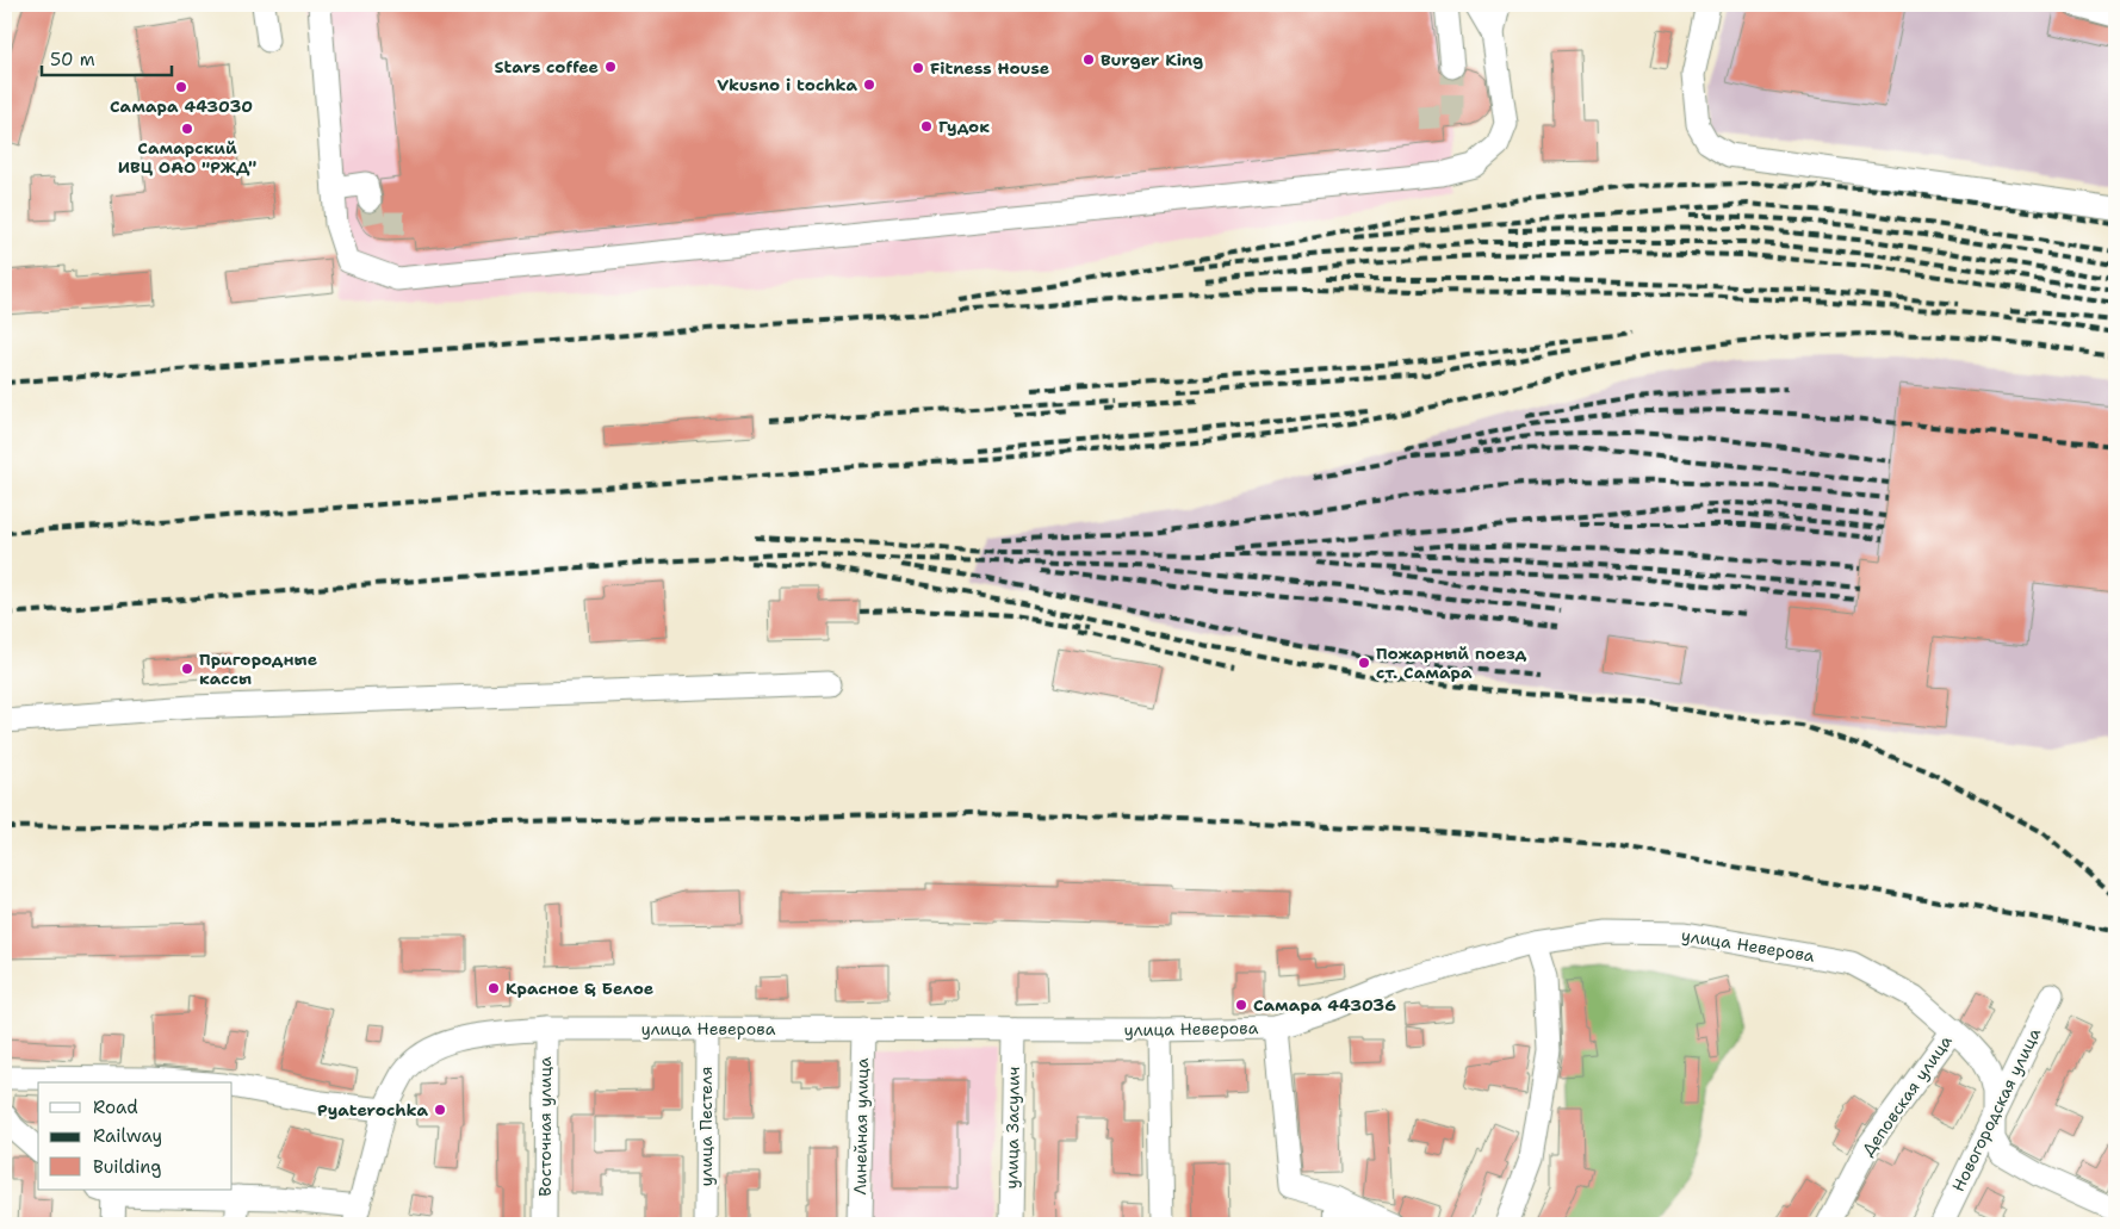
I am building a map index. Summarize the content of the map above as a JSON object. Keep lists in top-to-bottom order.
{
  "streets": {
    "street": [
      "улица Неверова",
      "Деповская улица",
      "Новогородская улица",
      "Восточная улица",
      "улица Пестеля",
      "Линейная улица",
      "улица Засулич"
    ]
  },
  "crossings": [
    ["улица Неверова", "Деповская улица"],
    ["улица Неверова", "Новогородская улица"],
    ["улица Неверова", "Восточная улица"],
    ["улица Неверова", "улица Пестеля"],
    ["улица Неверова", "Линейная улица"],
    ["улица Неверова", "улица Засулич"]
  ],
  "places": [
    "Burger King",
    "Stars coffee",
    "Fitness House",
    "Vkusno i tochka",
    "Самара 443030",
    "Гудок",
    "Самарский ИВЦ ОАО \"РЖД\"",
    "Пожарный поезд ст. Самара",
    "Пригородные кассы",
    "Красное & Белое",
    "Самара 443036",
    "Pyaterochka"
  ],
  "legend": ["Road", "Railway", "Building"],
  "scale_bar": "50 m"
}
